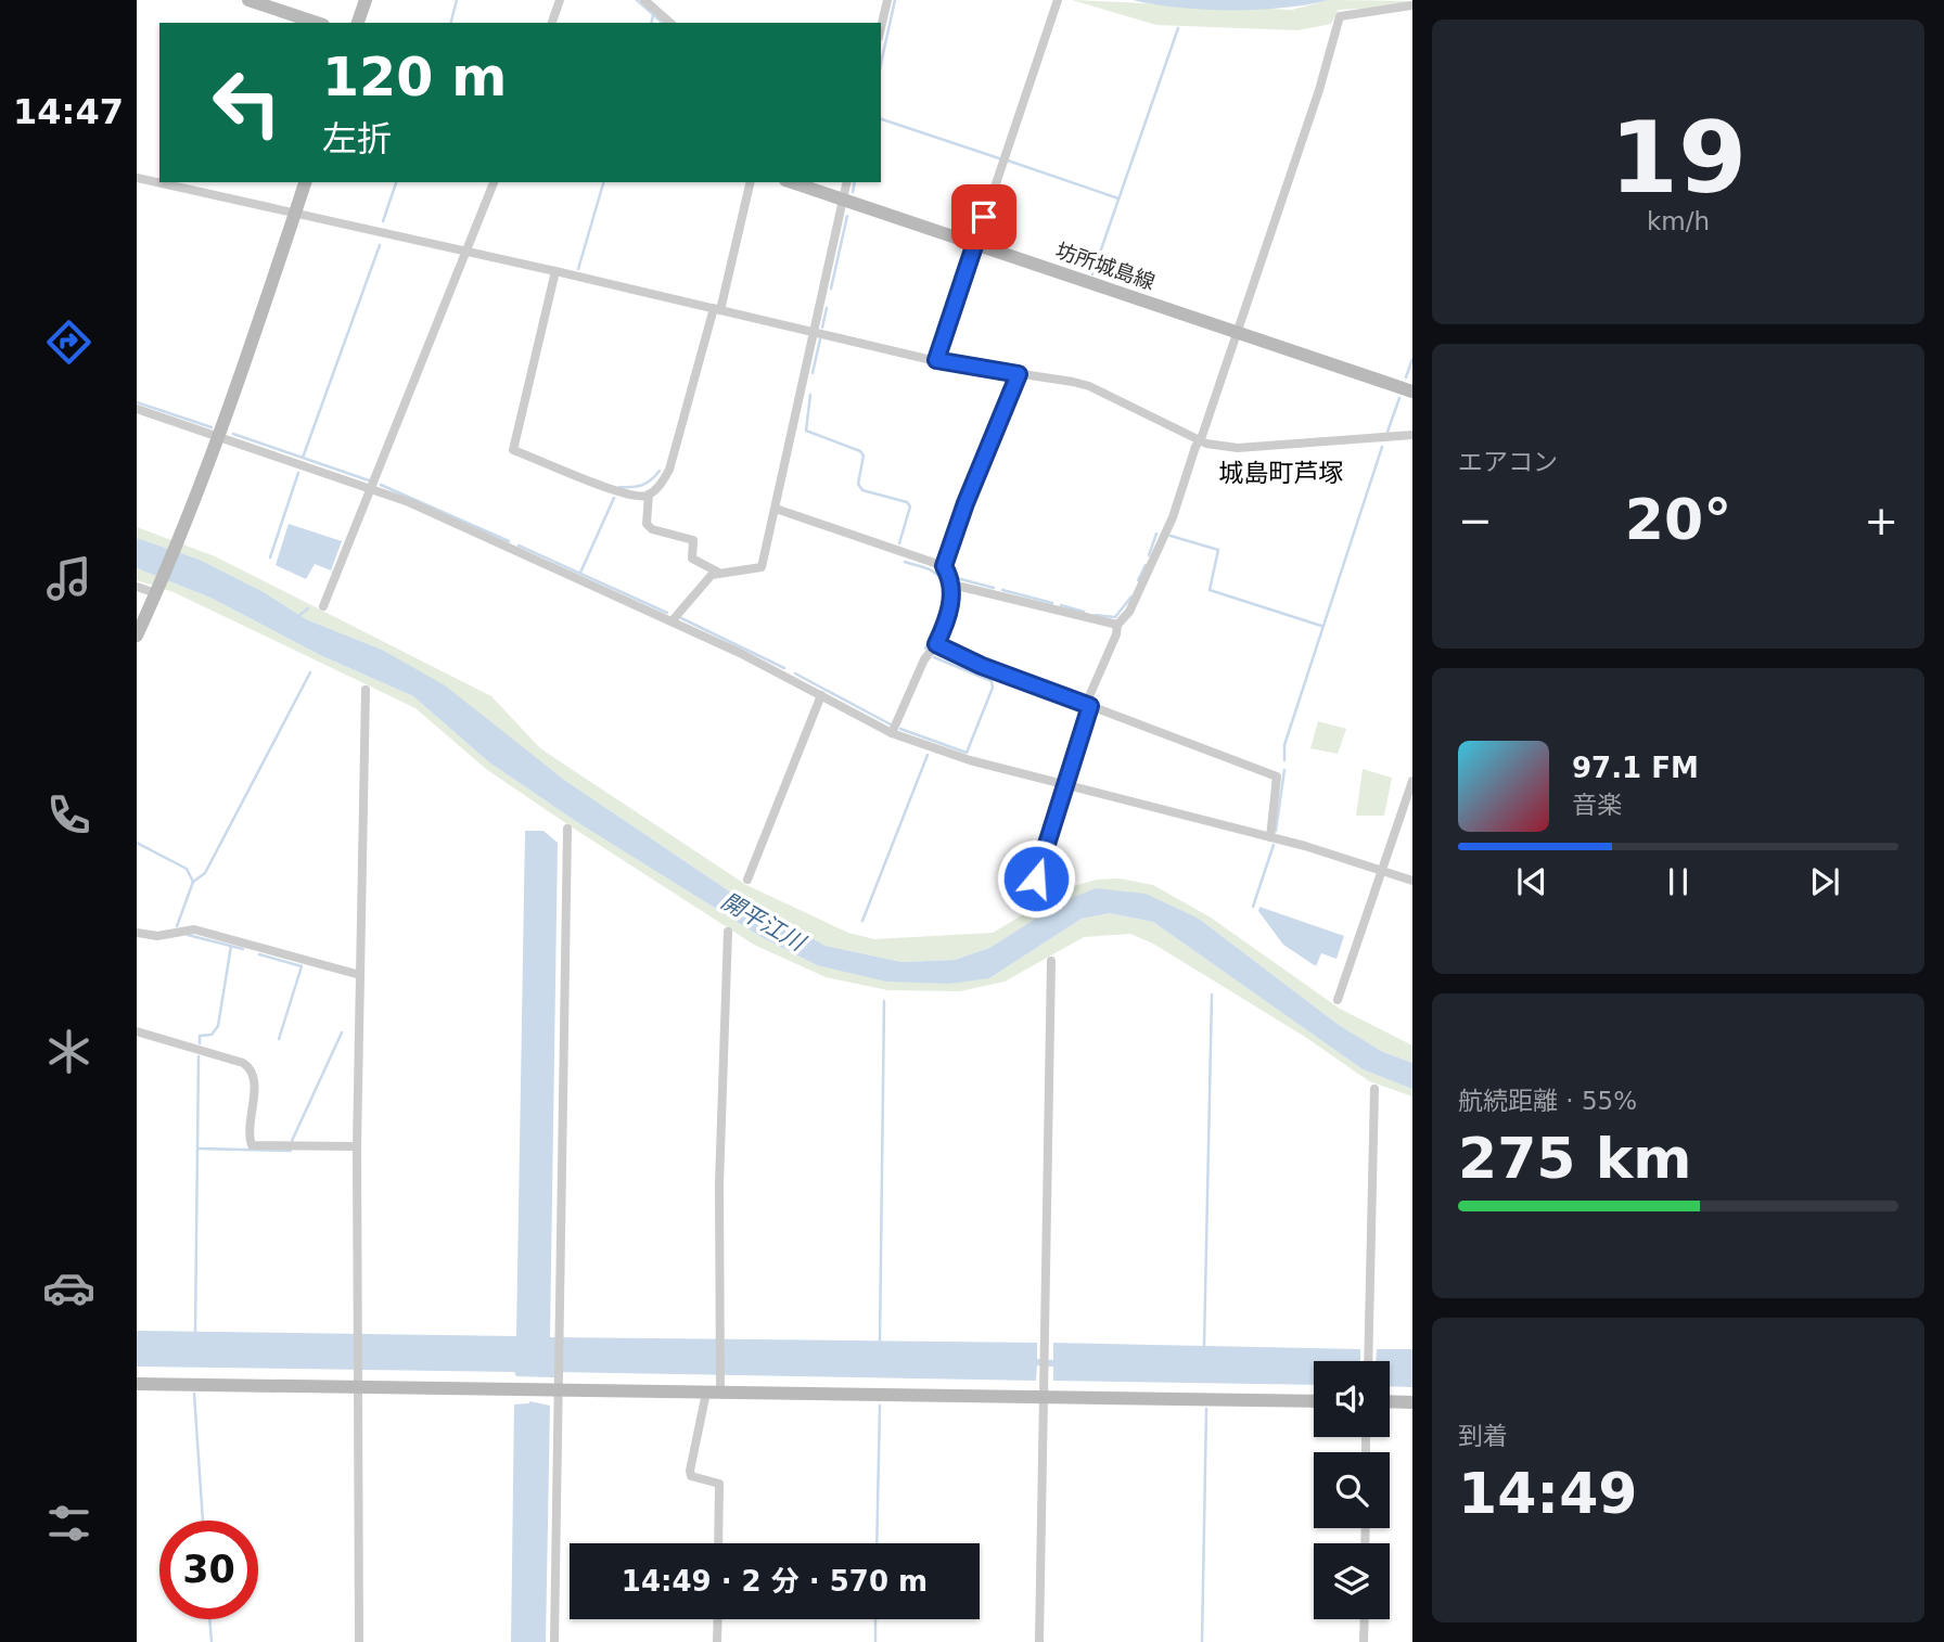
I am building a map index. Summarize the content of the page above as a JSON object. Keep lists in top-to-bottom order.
{
  "streets": {
    "street": ["坊所城島線"]
  },
  "districts": ["城島町芦塚"],
  "water": ["開平江川"],
  "page": {
    "tabs": "14:47",
    "tile": [
      ["19", "km/h"],
      "エアコン",
      ["航続距離 · 55%", "275 km"],
      ["到着", "14:49"]
    ],
    "turn": ["120 m", "左折"],
    "heat": ["−", "20°", "+"],
    "song": ["97.1 FM", "音楽"],
    "limit": "30",
    "trip": "14:49 · 2 分 · 570 m"
  }
}
